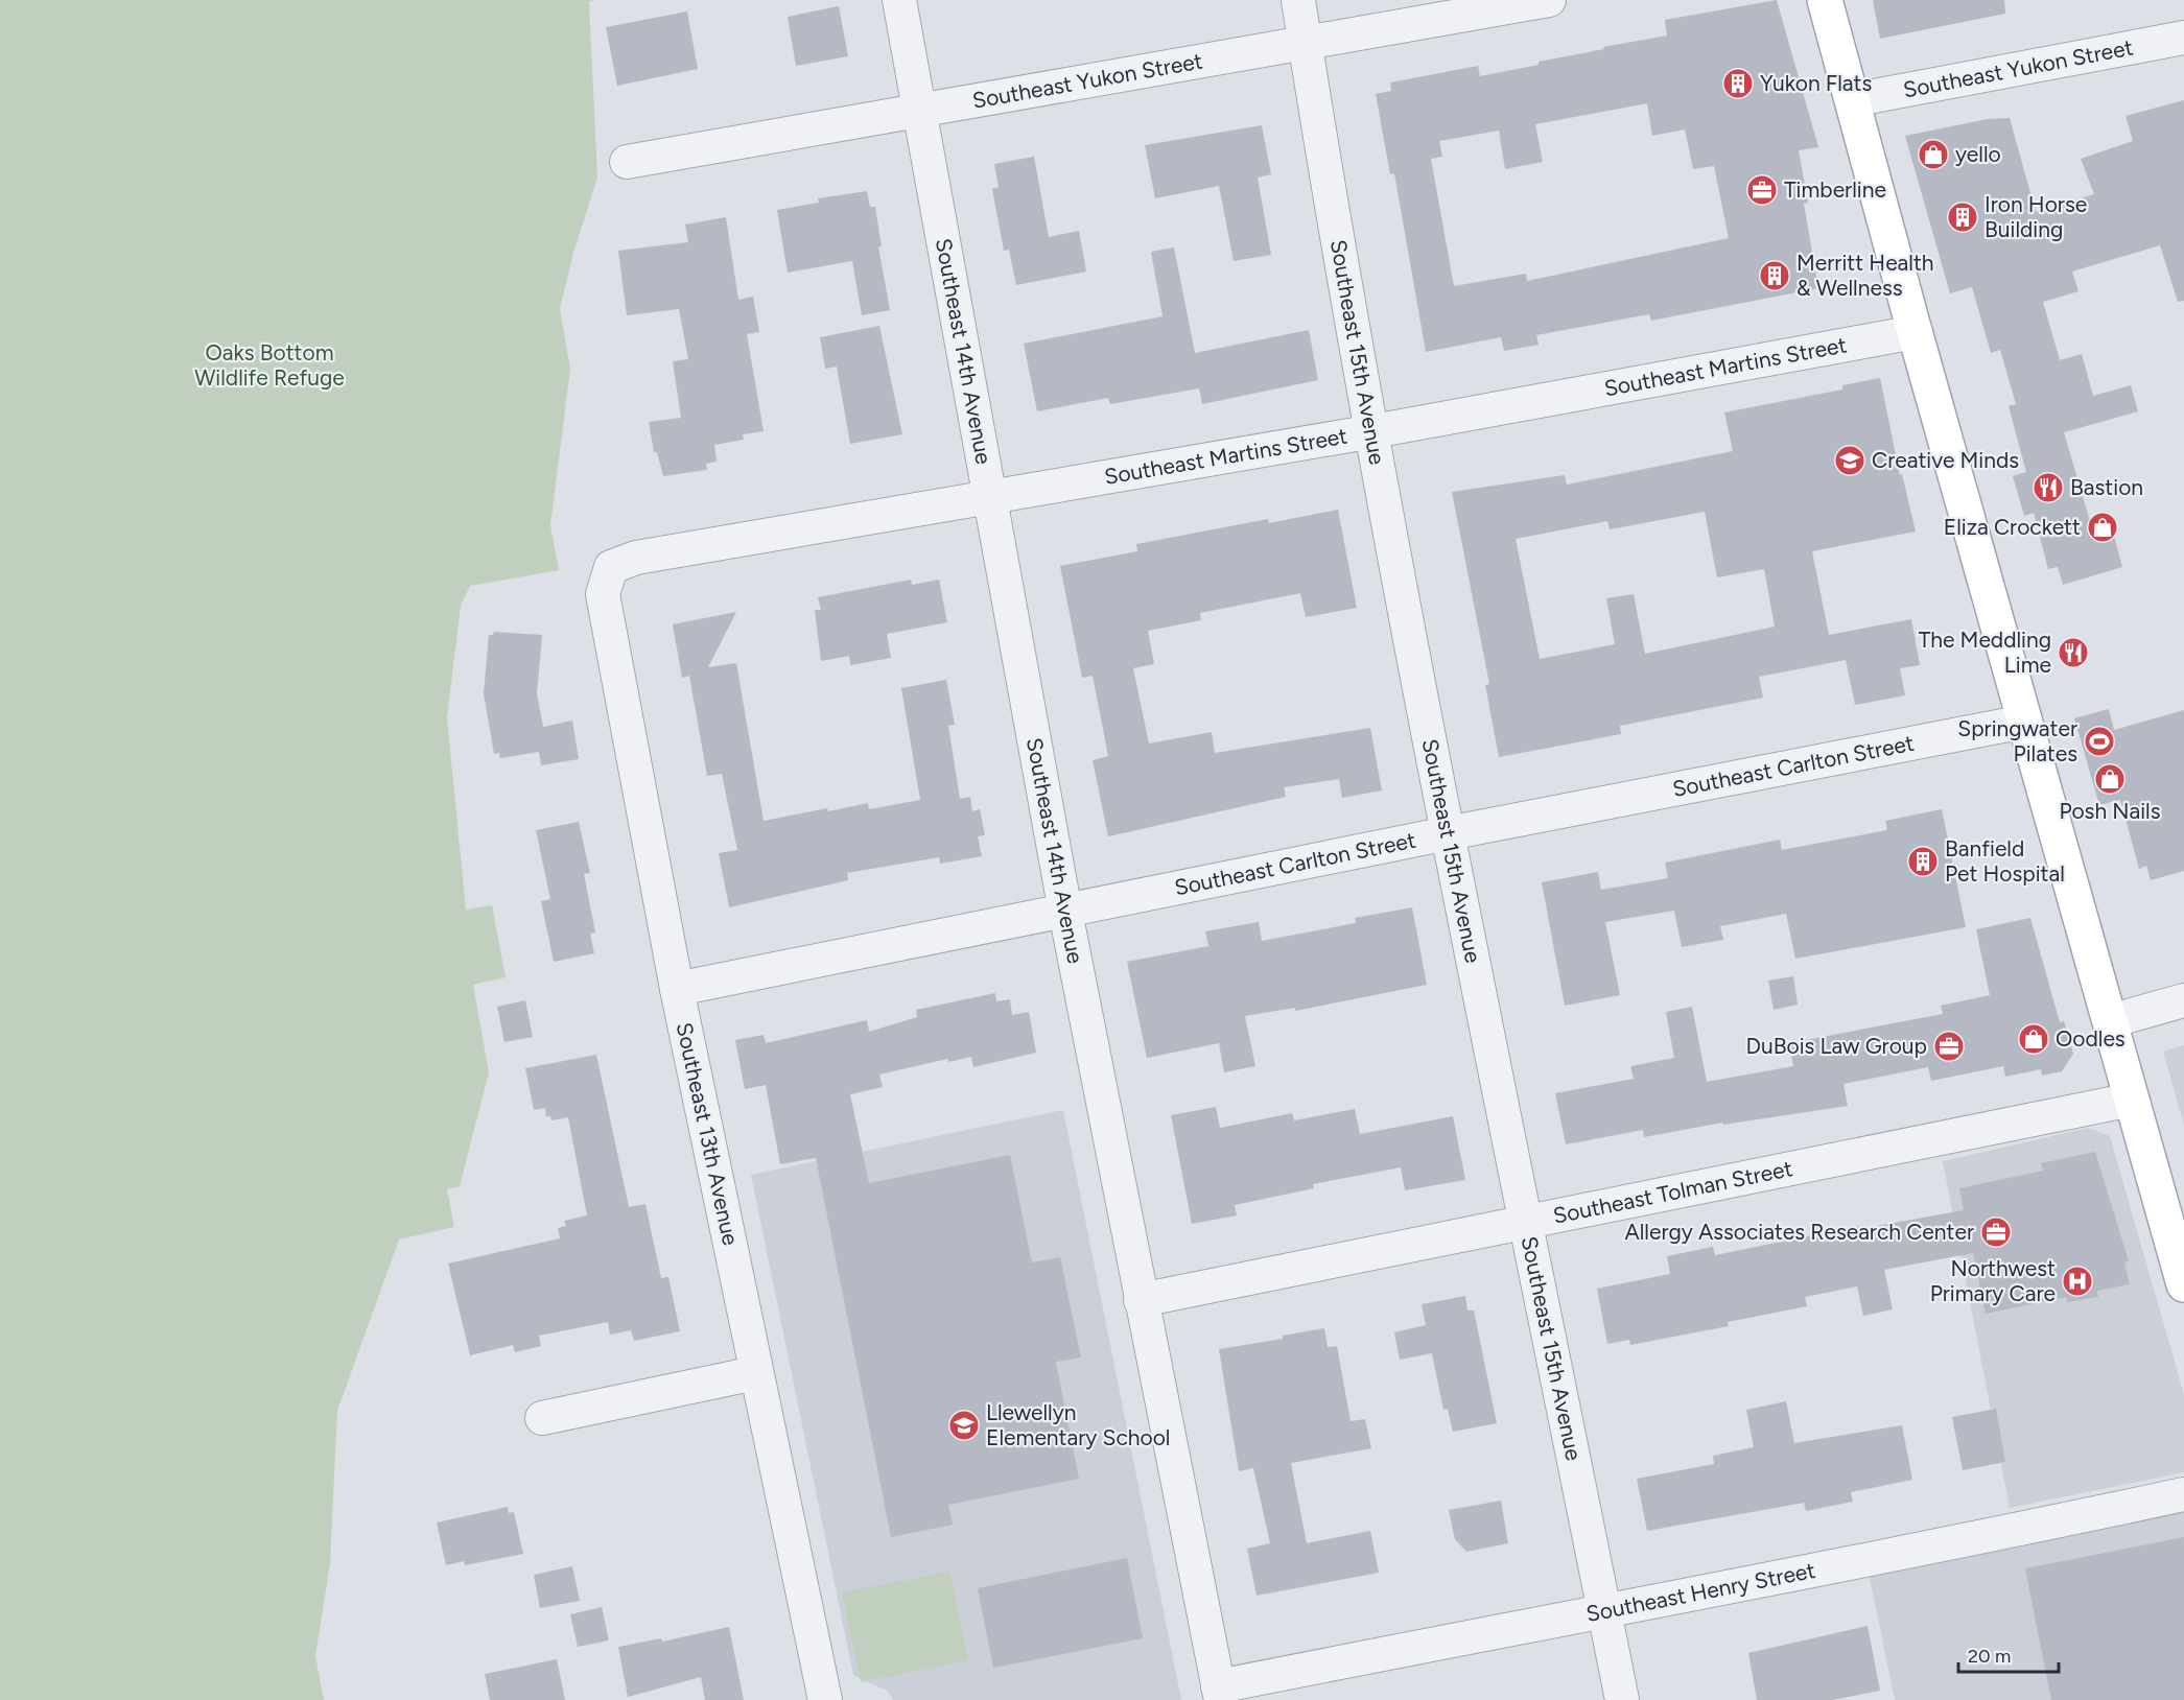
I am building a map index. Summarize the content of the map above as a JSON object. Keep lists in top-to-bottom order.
{
  "streets": {
    "street": [
      "Southeast Yukon Street",
      "Southeast 14th Avenue",
      "Southeast 15th Avenue",
      "Southeast Martins Street",
      "Southeast Carlton Street",
      "Southeast 13th Avenue",
      "Southeast Tolman Street",
      "Southeast Henry Street"
    ]
  },
  "crossings": [
    ["Southeast Yukon Street", "Southeast 14th Avenue"],
    ["Southeast Yukon Street", "Southeast 15th Avenue"],
    ["Southeast 14th Avenue", "Southeast Martins Street"],
    ["Southeast 14th Avenue", "Southeast Carlton Street"],
    ["Southeast 14th Avenue", "Southeast Tolman Street"],
    ["Southeast 14th Avenue", "Southeast Henry Street"],
    ["Southeast 15th Avenue", "Southeast Martins Street"],
    ["Southeast 15th Avenue", "Southeast Carlton Street"],
    ["Southeast 15th Avenue", "Southeast Tolman Street"],
    ["Southeast 15th Avenue", "Southeast Henry Street"],
    ["Southeast Martins Street", "Southeast 13th Avenue"],
    ["Southeast Carlton Street", "Southeast 13th Avenue"]
  ],
  "parks": ["Oaks Bottom Wildlife Refuge"],
  "places": {
    "building": [
      "Yukon Flats",
      "Iron Horse Building",
      "Merritt Health & Wellness",
      "Banfield Pet Hospital"
    ],
    "shop": [
      "yello",
      "Eliza Crockett",
      "Posh Nails",
      "Oodles"
    ],
    "office": ["Timberline", "DuBois Law Group", "Allergy Associates Research Center"],
    "school or university": ["Creative Minds", "Llewellyn Elementary School"],
    "restaurant": ["Bastion", "The Meddling Lime"],
    "sports": ["Springwater Pilates"],
    "hospital": ["Northwest Primary Care"]
  },
  "scale_bar": "20 m"
}
